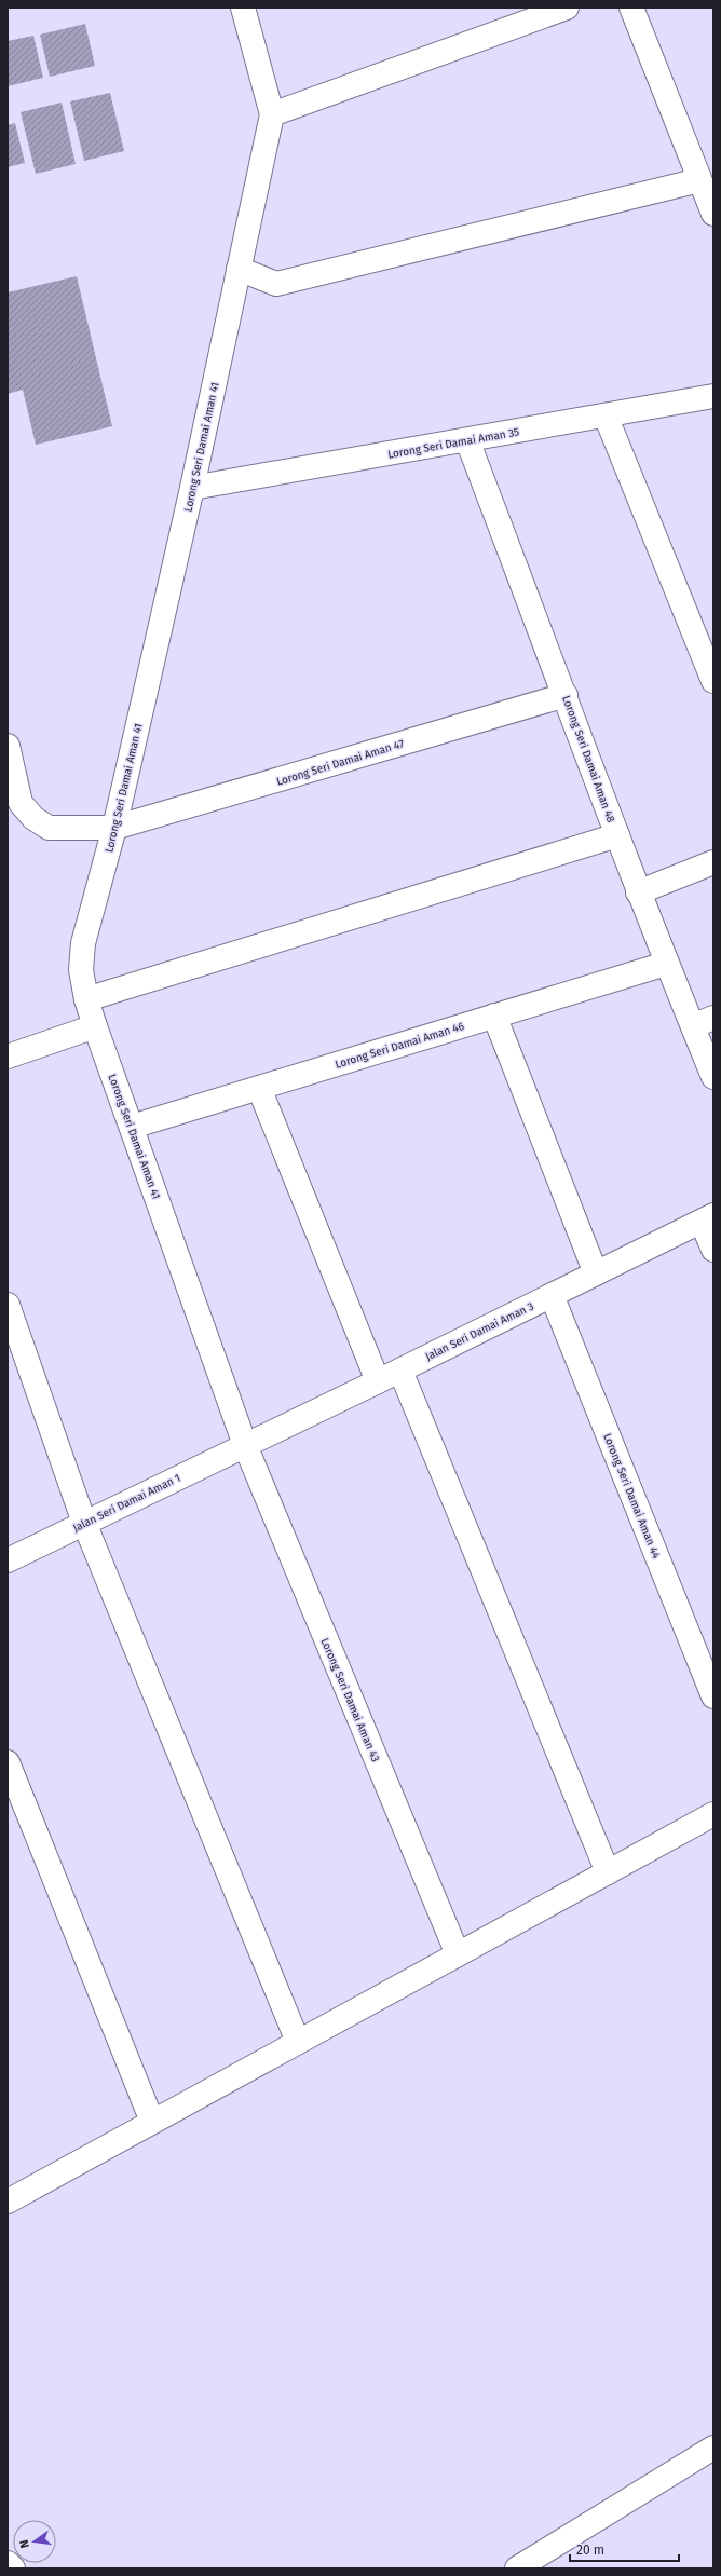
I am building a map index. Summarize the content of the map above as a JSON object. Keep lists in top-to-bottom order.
{
  "streets": {
    "street": [
      "Lorong Seri Damai Aman 35",
      "Lorong Seri Damai Aman 41",
      "Lorong Seri Damai Aman 48",
      "Lorong Seri Damai Aman 47",
      "Lorong Seri Damai Aman 46",
      "Jalan Seri Damai Aman 3",
      "Lorong Seri Damai Aman 44",
      "Jalan Seri Damai Aman 1",
      "Lorong Seri Damai Aman 43"
    ]
  },
  "crossings": [
    ["Lorong Seri Damai Aman 35", "Lorong Seri Damai Aman 41"],
    ["Lorong Seri Damai Aman 35", "Lorong Seri Damai Aman 48"],
    ["Lorong Seri Damai Aman 41", "Lorong Seri Damai Aman 47"],
    ["Lorong Seri Damai Aman 41", "Lorong Seri Damai Aman 46"],
    ["Lorong Seri Damai Aman 41", "Jalan Seri Damai Aman 3"],
    ["Lorong Seri Damai Aman 41", "Jalan Seri Damai Aman 1"],
    ["Lorong Seri Damai Aman 41", "Lorong Seri Damai Aman 43"],
    ["Lorong Seri Damai Aman 48", "Lorong Seri Damai Aman 47"],
    ["Lorong Seri Damai Aman 48", "Lorong Seri Damai Aman 46"],
    ["Jalan Seri Damai Aman 3", "Lorong Seri Damai Aman 44"],
    ["Jalan Seri Damai Aman 3", "Jalan Seri Damai Aman 1"],
    ["Jalan Seri Damai Aman 3", "Lorong Seri Damai Aman 43"],
    ["Jalan Seri Damai Aman 1", "Lorong Seri Damai Aman 43"]
  ],
  "scale_bar": "20 m",
  "north": "left"
}
